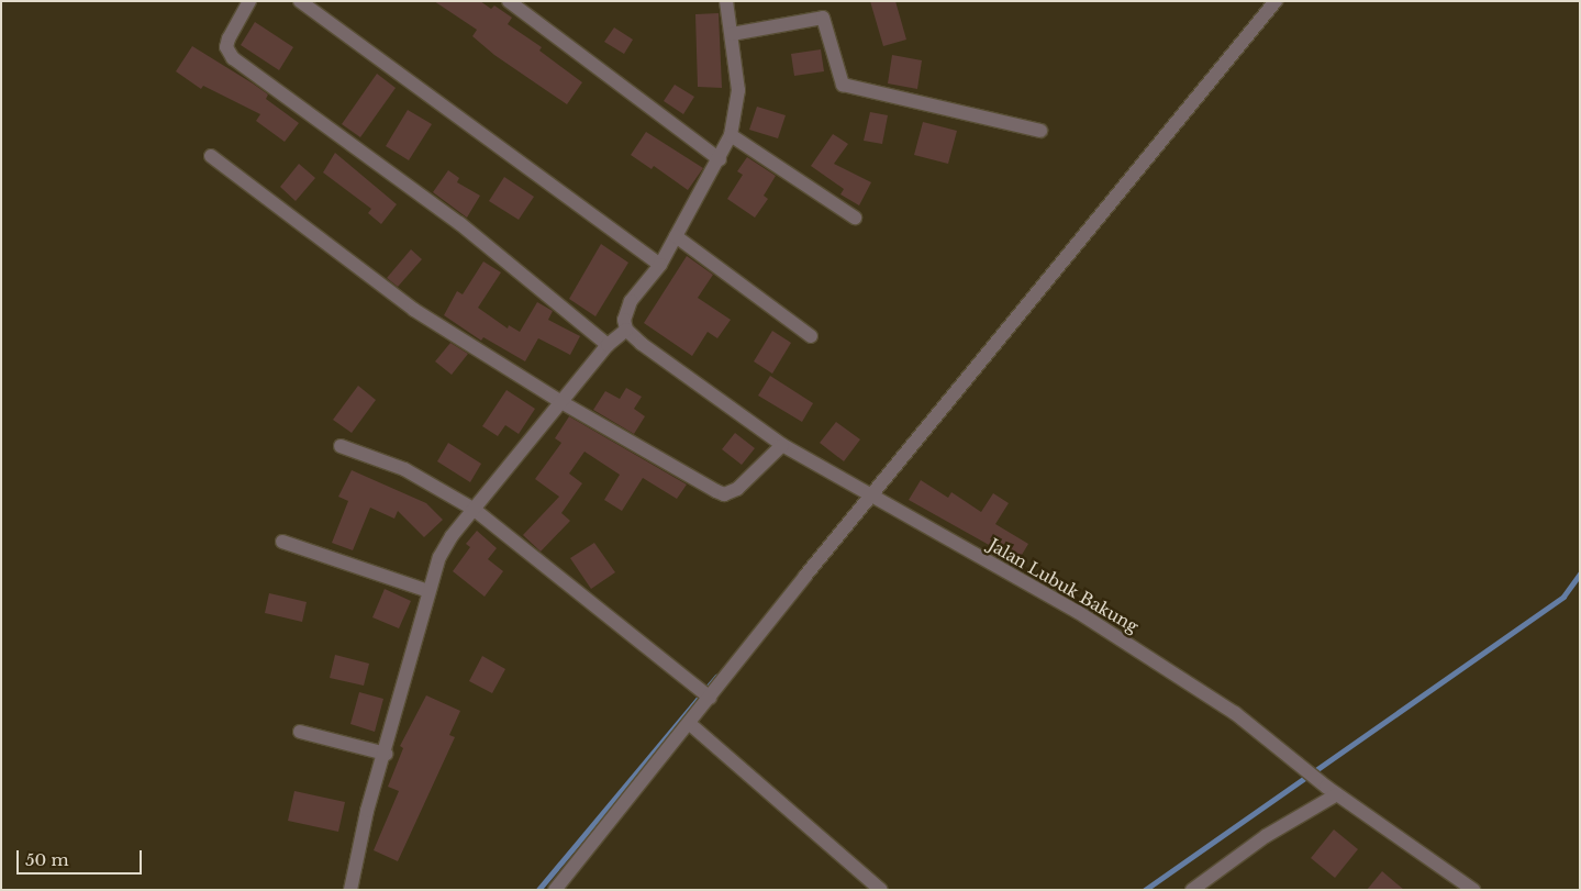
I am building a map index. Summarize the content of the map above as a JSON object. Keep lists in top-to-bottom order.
{
  "streets": {
    "street": ["Jalan Lubuk Bakung"]
  },
  "scale_bar": "50 m"
}
